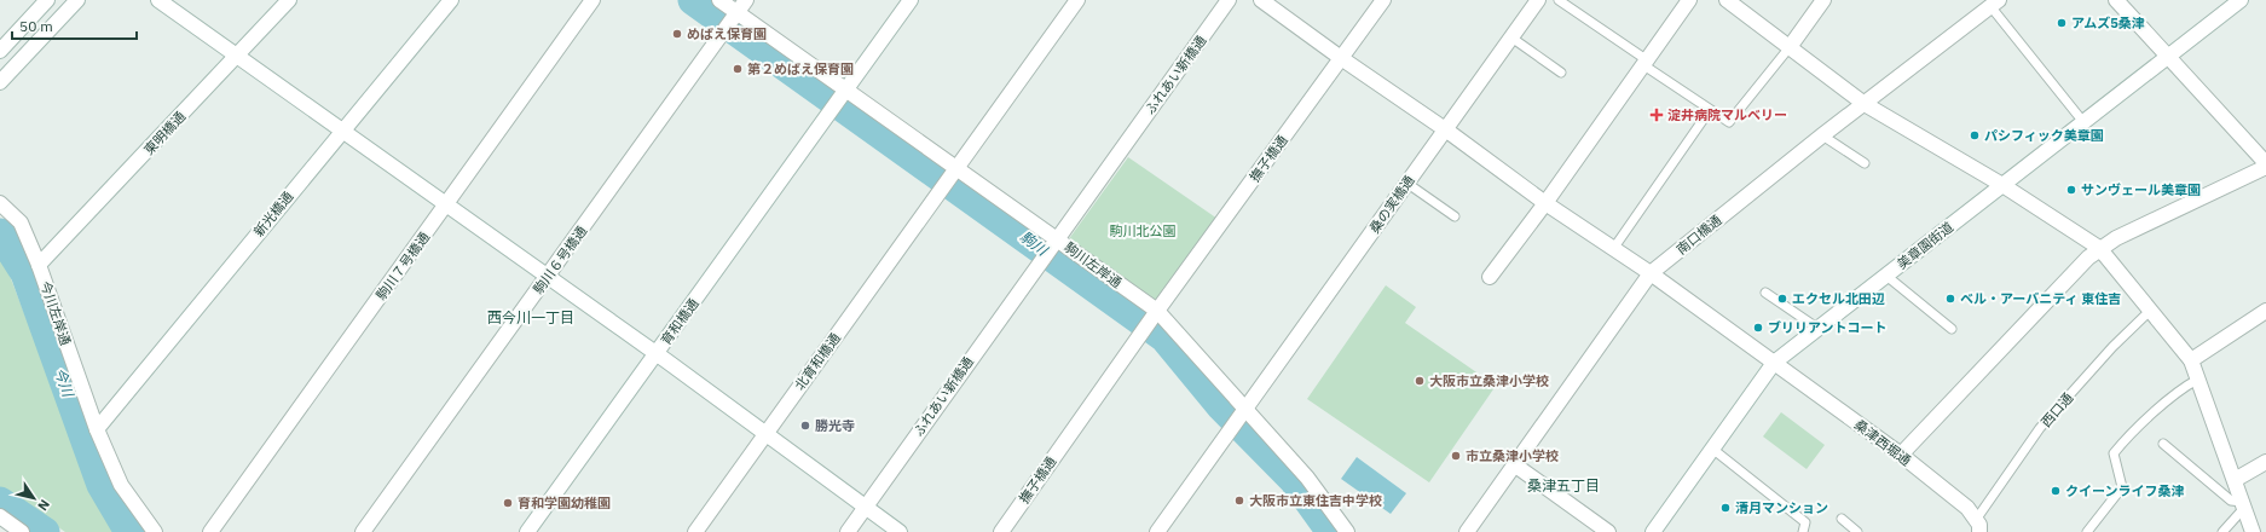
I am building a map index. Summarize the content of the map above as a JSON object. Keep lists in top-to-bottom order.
{
  "streets": {
    "street": [
      "ふれあい新橋通",
      "東明橋通",
      "撫子橋通",
      "桑の実橋通",
      "新光橋通",
      "南口橋通",
      "美章園街道",
      "駒川６号橋通",
      "駒川左岸通",
      "駒川７号橋通",
      "今川左岸通",
      "育和橋通",
      "北育和橋通",
      "桑津西堀通"
    ],
    "lane": ["西口通"]
  },
  "crossings": [
    ["ふれあい新橋通", "駒川左岸通"],
    ["東明橋通", "今川左岸通"],
    ["撫子橋通", "駒川左岸通"],
    ["撫子橋通", "桑津西堀通"],
    ["桑の実橋通", "駒川左岸通"],
    ["桑の実橋通", "桑津西堀通"],
    ["新光橋通", "今川左岸通"],
    ["南口橋通", "桑津西堀通"],
    ["美章園街道", "桑津西堀通"],
    ["駒川６号橋通", "駒川左岸通"],
    ["駒川左岸通", "育和橋通"],
    ["駒川左岸通", "北育和橋通"],
    ["西口通", "桑津西堀通"]
  ],
  "districts": ["西今川一丁目", "桑津五丁目"],
  "water": ["駒川", "今川"],
  "parks": ["駒川北公園"],
  "places": {
    "other": [
      "アムズ5桑津",
      "めばえ保育園",
      "第２めばえ保育園",
      "パシフィック美章園",
      "サンヴェール美章園",
      "エクセル北田辺",
      "ベル・アーバニティ 東住吉",
      "ブリリアントコート",
      "大阪市立桑津小学校",
      "勝光寺",
      "市立桑津小学校",
      "クイーンライフ桑津",
      "大阪市立東住吉中学校",
      "育和学園幼稚園",
      "清月マンション"
    ],
    "health": ["淀井病院マルベリー"]
  },
  "scale_bar": "50 m",
  "north": "bottom right"
}
